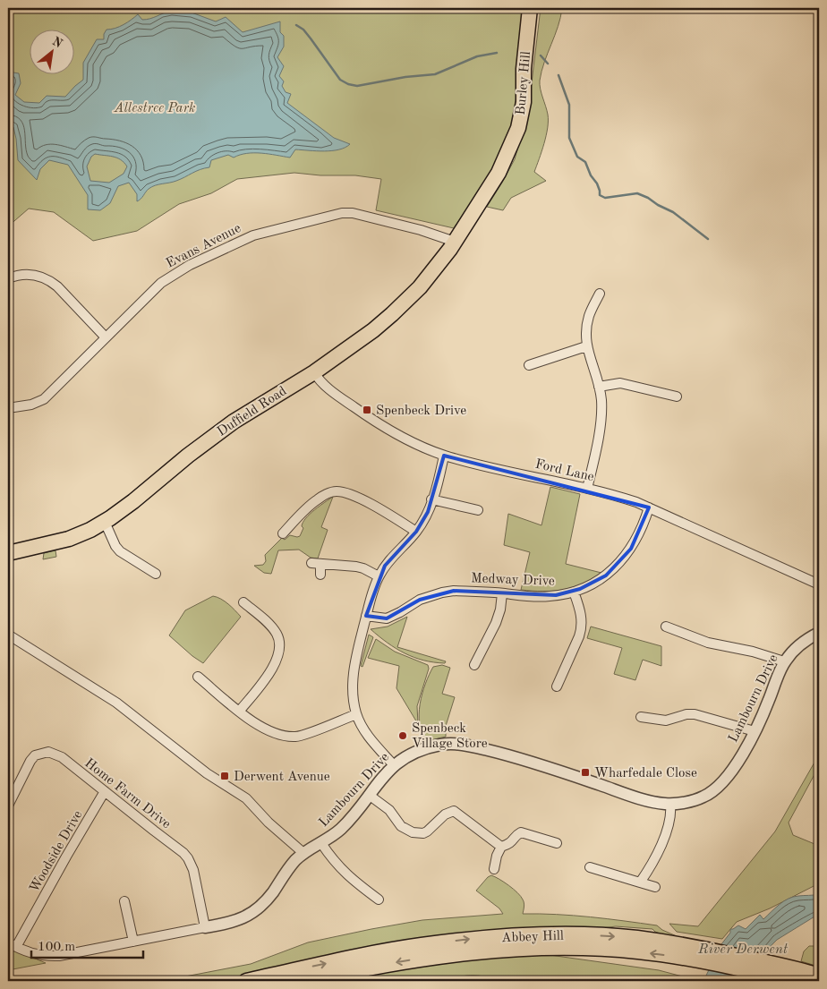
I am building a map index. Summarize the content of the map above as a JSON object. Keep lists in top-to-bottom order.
{
  "streets": {
    "highway": ["Burley Hill", "Duffield Road", "Abbey Hill"],
    "street": [
      "Evans Avenue",
      "Ford Lane",
      "Medway Drive",
      "Lambourn Drive",
      "Home Farm Drive",
      "Woodside Drive"
    ]
  },
  "crossings": [
    ["Burley Hill", "Duffield Road"],
    ["Evans Avenue", "Duffield Road"],
    ["Duffield Road", "Ford Lane"],
    ["Ford Lane", "Medway Drive"],
    ["Lambourn Drive", "Home Farm Drive"],
    ["Lambourn Drive", "Woodside Drive"],
    ["Home Farm Drive", "Woodside Drive"]
  ],
  "water": ["River Derwent"],
  "parks": ["Allestree Park"],
  "places": {
    "transit": ["Spenbeck Drive", "Wharfedale Close", "Derwent Avenue"],
    "other": ["Spenbeck Village Store"]
  },
  "scale_bar": "100 m",
  "north": "top right"
}
